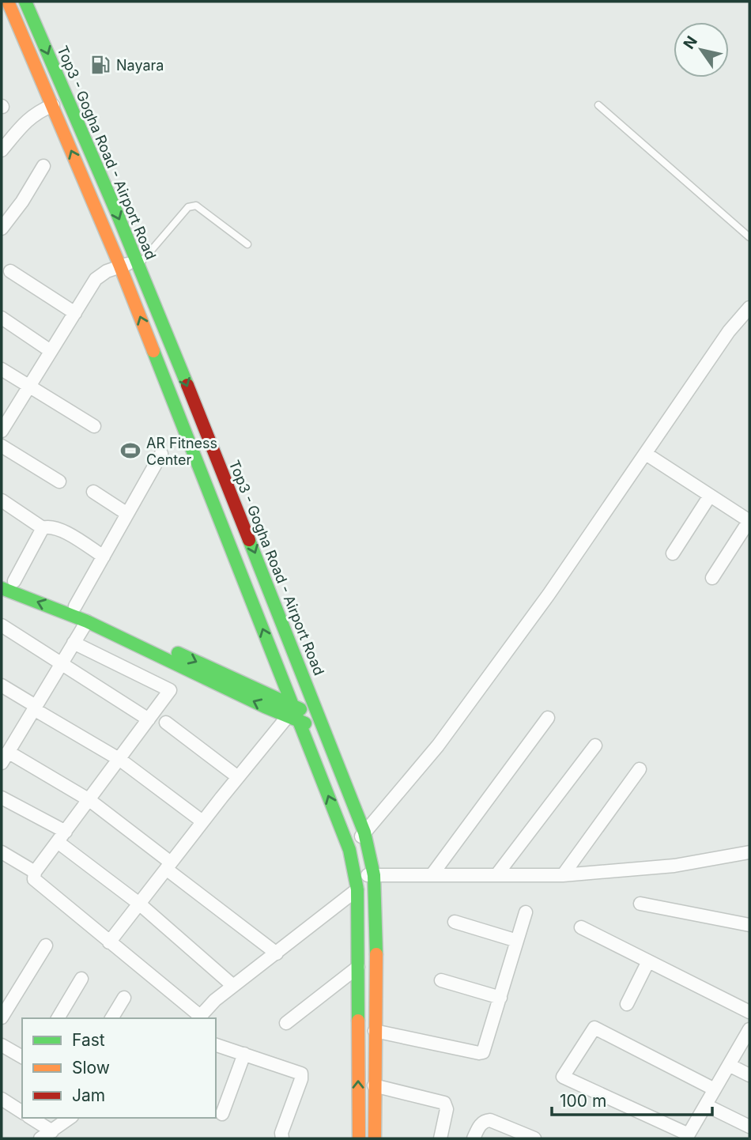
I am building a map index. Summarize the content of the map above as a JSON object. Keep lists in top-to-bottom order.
{
  "streets": {
    "main road": ["Top3 - Gogha Road - Airport Road"]
  },
  "places": {
    "fuel station": ["Nayara"],
    "sports": ["AR Fitness Center"]
  },
  "legend": ["Fast", "Slow", "Jam"],
  "scale_bar": "100 m",
  "north": "top left"
}
